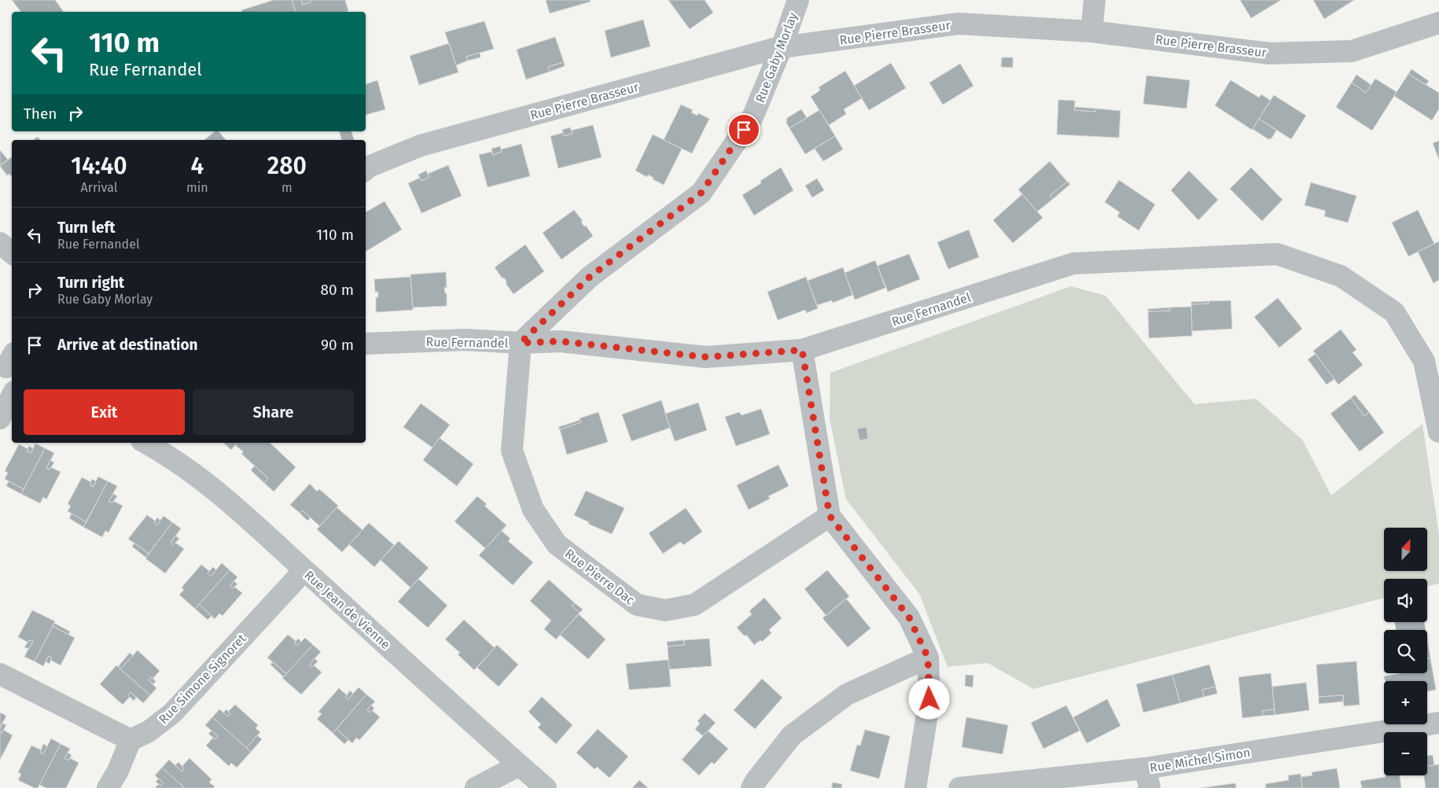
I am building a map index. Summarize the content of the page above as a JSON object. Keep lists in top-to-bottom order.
{
  "streets": {
    "street": [
      "Rue Pierre Brasseur",
      "Rue Gaby Morlay",
      "Rue Fernandel",
      "Rue Pierre Dac",
      "Rue Jean de Vienne",
      "Rue Simone Signoret",
      "Rue Michel Simon"
    ]
  },
  "crossings": [
    ["Rue Pierre Brasseur", "Rue Gaby Morlay"],
    ["Rue Gaby Morlay", "Rue Fernandel"],
    ["Rue Gaby Morlay", "Rue Pierre Dac"],
    ["Rue Fernandel", "Rue Pierre Dac"],
    ["Rue Jean de Vienne", "Rue Simone Signoret"]
  ],
  "north": "top",
  "page": {
    "turn": ["110 m", "Rue Fernandel"],
    "then": "Then",
    "eta": [
      "14:40",
      "Arrival",
      "4",
      "min",
      "280",
      "m"
    ],
    "list": [
      {
        "name": "Turn left",
        "note": "Rue Fernandel",
        "value": "110 m"
      },
      {
        "name": "Turn right",
        "note": "Rue Gaby Morlay",
        "value": "80 m"
      },
      {
        "name": "Arrive at destination",
        "value": "90 m"
      }
    ],
    "buttons": ["Exit", "Share"],
    "map_buttons": ["+", "−"]
  }
}
